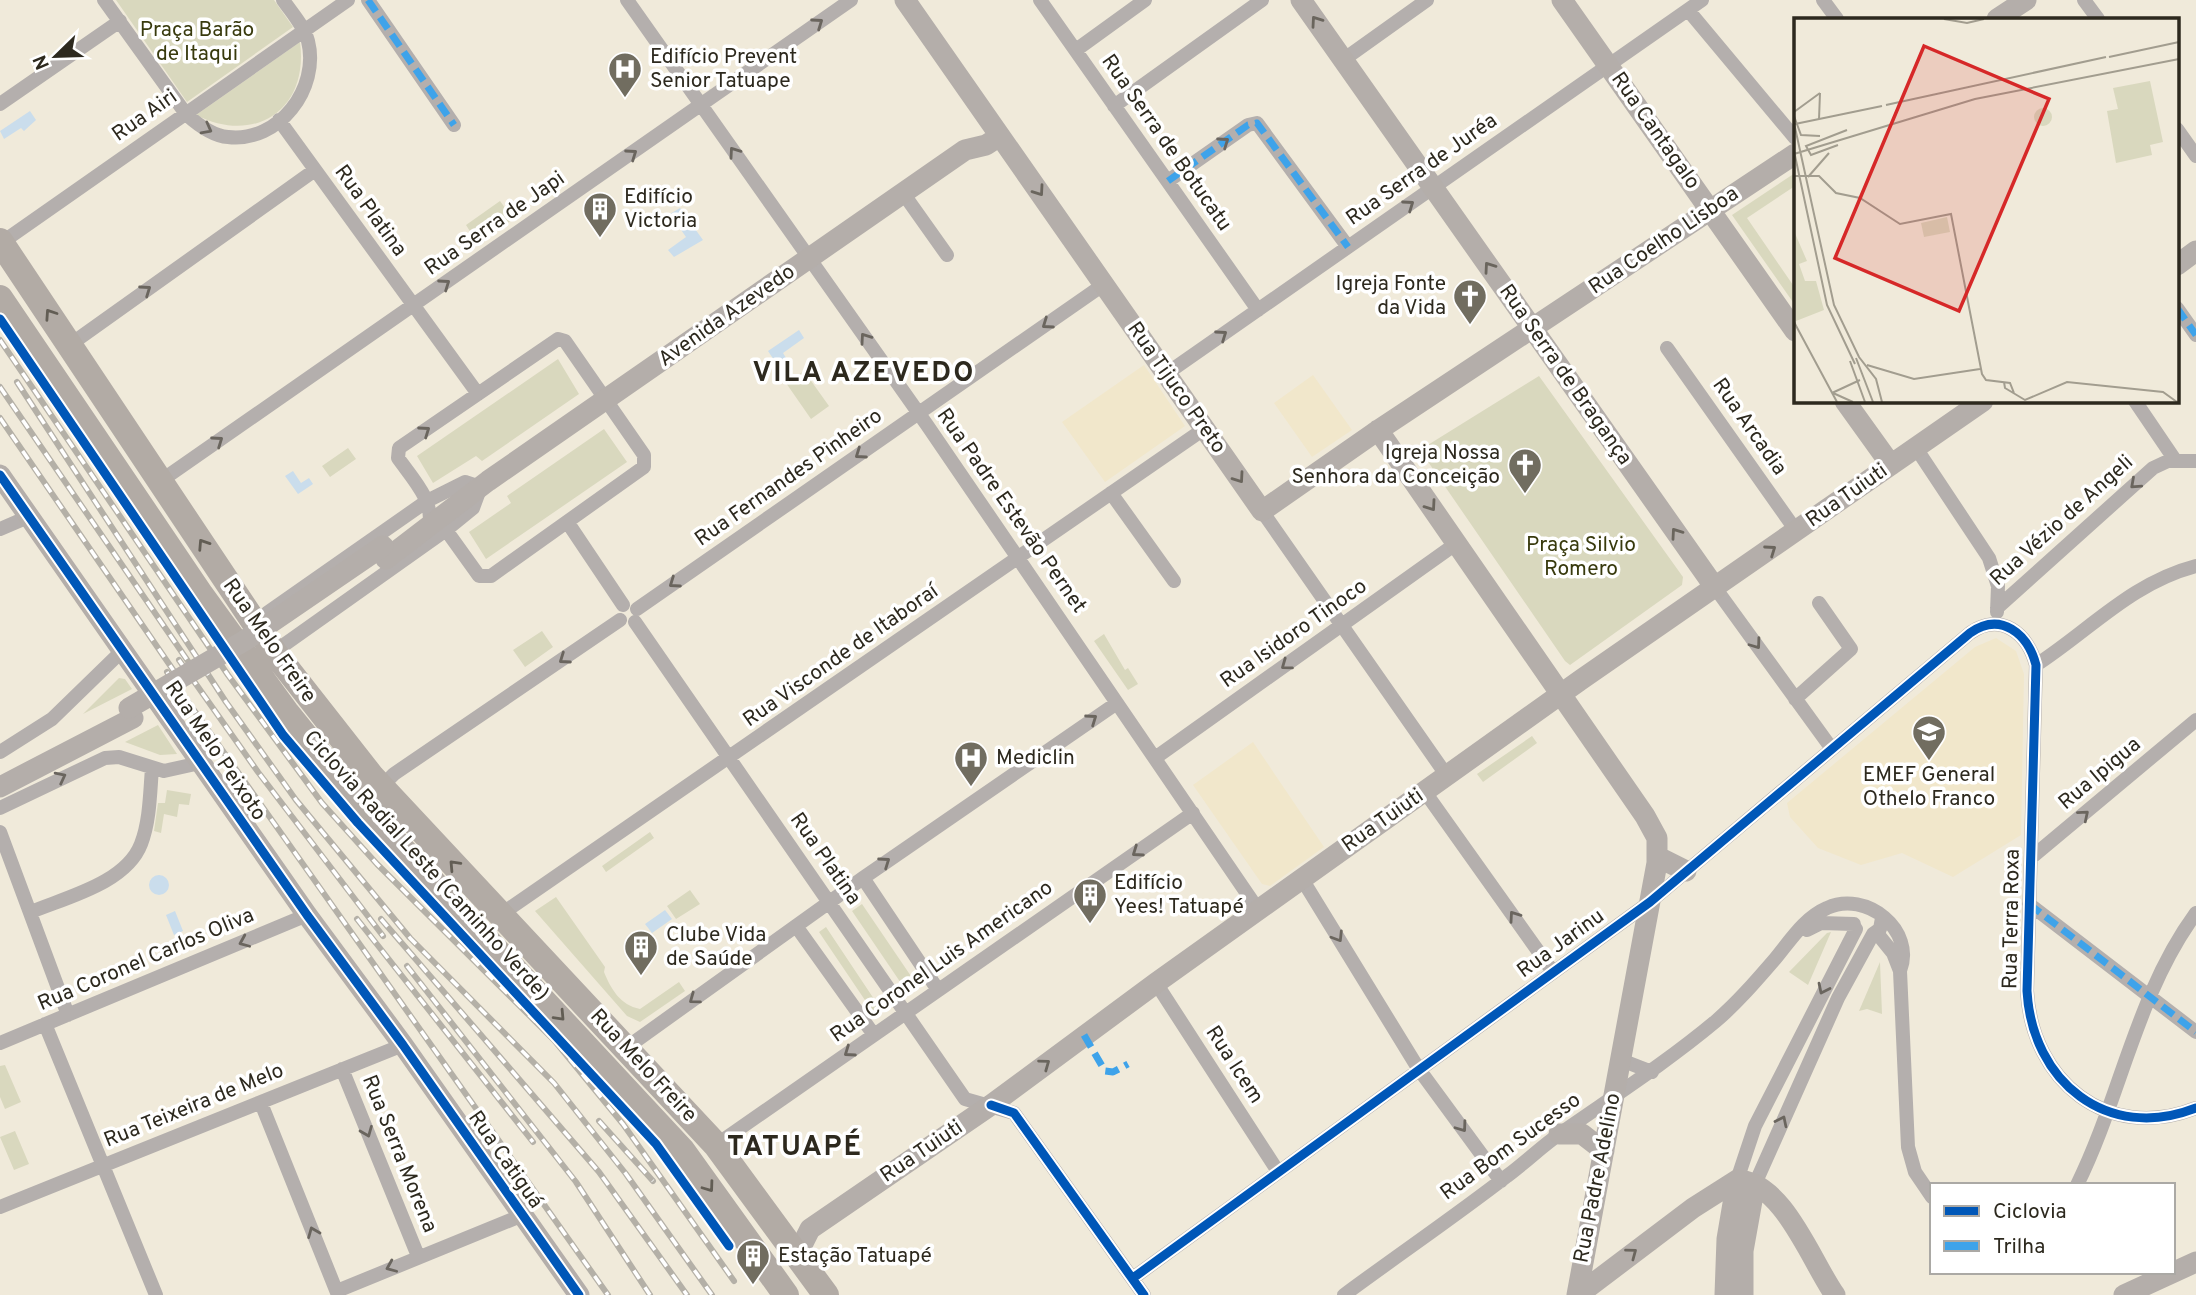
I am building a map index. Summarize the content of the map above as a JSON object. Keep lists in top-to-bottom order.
{
  "streets": {
    "highway": ["Rua Melo Freire"],
    "street": [
      "Rua Airi",
      "Rua Cantagalo",
      "Rua Serra de Botucatu",
      "Rua Serra de Juréa",
      "Rua Platina",
      "Rua Serra de Japi",
      "Rua Coelho Lisboa",
      "Avenida Azevedo",
      "Rua Serra de Bragança",
      "Rua Tijuco Preto",
      "Rua Arcadia",
      "Rua Fernandes Pinheiro",
      "Rua Tuiuti",
      "Rua Padre Estevão Pernet",
      "Rua Vézio de Angeli",
      "Rua Isidoro Tinoco",
      "Rua Visconde de Itaboraí",
      "Rua Melo Peixoto",
      "Rua Ipigua",
      "Rua Terra Roxa",
      "Rua Jarinu",
      "Rua Coronel Carlos Oliva",
      "Rua Coronel Luis Americano",
      "Rua Icem",
      "Rua Teixeira de Melo",
      "Rua Bom Sucesso",
      "Rua Serra Morena",
      "Rua Catiguá",
      "Rua Padre Adelino"
    ],
    "cycle path": ["Ciclovia Radial Leste (Caminho Verde)"]
  },
  "crossings": [
    ["Rua Airi", "Rua Melo Freire"],
    ["Rua Cantagalo", "Rua Serra de Juréa"],
    ["Rua Cantagalo", "Rua Coelho Lisboa"],
    ["Rua Serra de Botucatu", "Rua Serra de Juréa"],
    ["Rua Serra de Juréa", "Rua Serra de Bragança"],
    ["Rua Serra de Juréa", "Rua Tijuco Preto"],
    ["Rua Platina", "Rua Serra de Japi"],
    ["Rua Platina", "Rua Fernandes Pinheiro"],
    ["Rua Platina", "Rua Tuiuti"],
    ["Rua Platina", "Rua Visconde de Itaboraí"],
    ["Rua Platina", "Rua Jarinu"],
    ["Rua Platina", "Rua Coronel Luis Americano"],
    ["Rua Serra de Japi", "Rua Padre Estevão Pernet"],
    ["Rua Serra de Japi", "Rua Melo Freire"],
    ["Rua Coelho Lisboa", "Rua Serra de Bragança"],
    ["Avenida Azevedo", "Rua Tijuco Preto"],
    ["Avenida Azevedo", "Rua Padre Estevão Pernet"],
    ["Avenida Azevedo", "Rua Melo Freire"],
    ["Rua Serra de Bragança", "Rua Tuiuti"],
    ["Rua Serra de Bragança", "Rua Jarinu"],
    ["Rua Tijuco Preto", "Rua Fernandes Pinheiro"],
    ["Rua Tijuco Preto", "Rua Tuiuti"],
    ["Rua Tijuco Preto", "Rua Isidoro Tinoco"],
    ["Rua Tijuco Preto", "Rua Visconde de Itaboraí"],
    ["Rua Arcadia", "Rua Tuiuti"],
    ["Rua Fernandes Pinheiro", "Rua Padre Estevão Pernet"],
    ["Rua Tuiuti", "Rua Padre Estevão Pernet"],
    ["Rua Tuiuti", "Rua Melo Freire"],
    ["Rua Tuiuti", "Rua Icem"],
    ["Rua Tuiuti", "Rua Padre Adelino"],
    ["Rua Padre Estevão Pernet", "Rua Isidoro Tinoco"],
    ["Rua Padre Estevão Pernet", "Rua Visconde de Itaboraí"],
    ["Rua Padre Estevão Pernet", "Rua Coronel Luis Americano"],
    ["Rua Melo Freire", "Rua Visconde de Itaboraí"],
    ["Rua Melo Freire", "Rua Coronel Luis Americano"],
    ["Rua Melo Peixoto", "Rua Coronel Carlos Oliva"],
    ["Rua Melo Peixoto", "Rua Teixeira de Melo"],
    ["Rua Melo Peixoto", "Rua Catiguá"],
    ["Rua Ipigua", "Rua Terra Roxa"],
    ["Rua Terra Roxa", "Rua Jarinu"],
    ["Rua Jarinu", "Rua Icem"],
    ["Rua Jarinu", "Rua Padre Adelino"],
    ["Rua Teixeira de Melo", "Rua Serra Morena"],
    ["Rua Teixeira de Melo", "Rua Catiguá"],
    ["Rua Bom Sucesso", "Rua Padre Adelino"]
  ],
  "one_way": [
    "Rua Serra de Japi",
    "Rua Fernandes Pinheiro",
    "Rua Isidoro Tinoco",
    "Rua Ipigua",
    "Rua Coronel Carlos Oliva",
    "Rua Coronel Luis Americano"
  ],
  "districts": ["VILA AZEVEDO", "TATUAPÉ"],
  "parks": ["Praça Barão de Itaqui", "Praça Silvio Romero"],
  "places": {
    "hospital": ["Edifício Prevent Senior Tatuape", "Mediclin"],
    "building": [
      "Edifício Victoria",
      "Edifício Yees! Tatuapé",
      "Clube Vida de Saúde",
      "Estação Tatuapé"
    ],
    "church": ["Igreja Fonte da Vida", "Igreja Nossa Senhora da Conceição"],
    "school or university": ["EMEF General Othelo Franco"]
  },
  "legend": ["Ciclovia", "Trilha"],
  "north": "bottom left"
}
